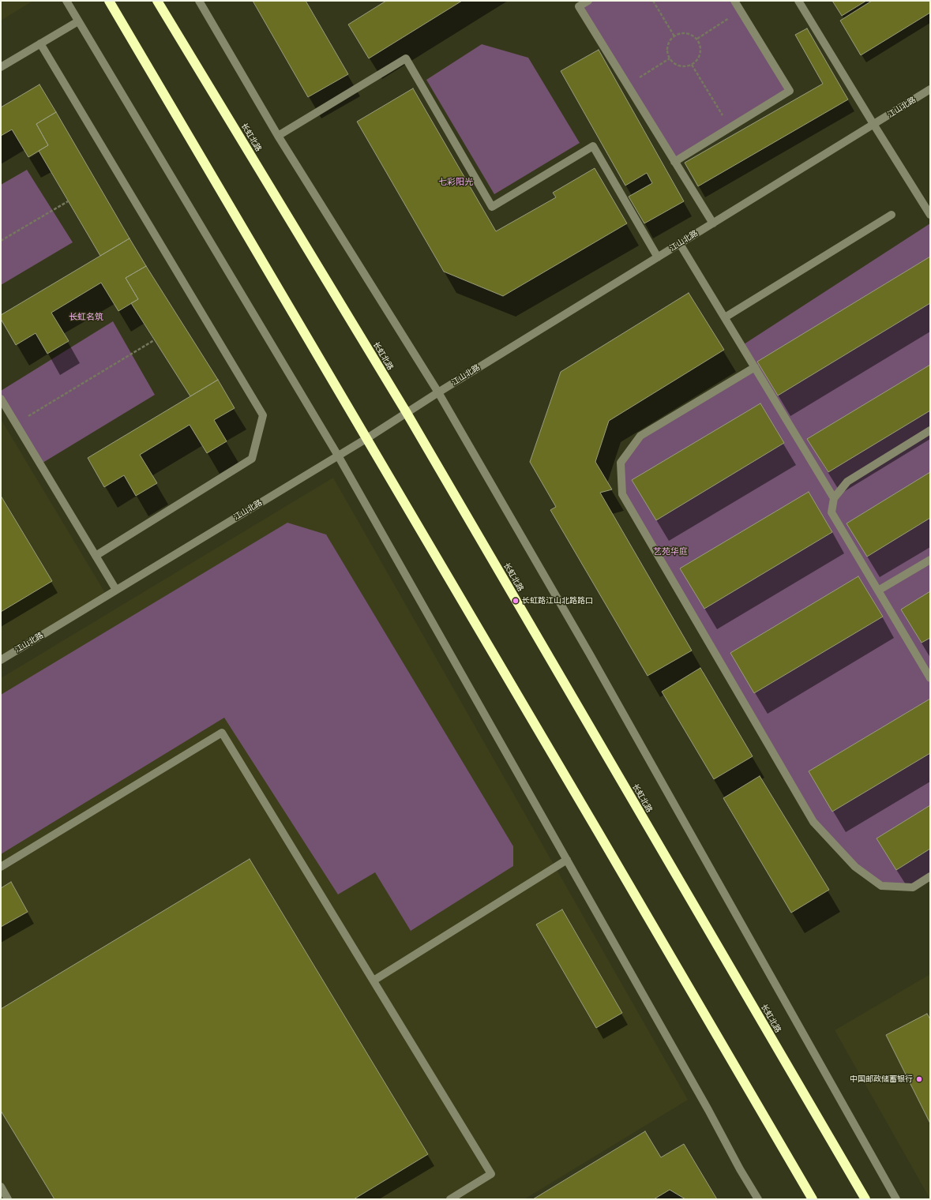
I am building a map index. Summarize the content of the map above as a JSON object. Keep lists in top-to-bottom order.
{
  "streets": {
    "highway": ["长虹北路"],
    "street": ["江山北路"]
  },
  "crossings": [
    ["江山北路", "长虹北路"]
  ],
  "districts": ["七彩阳光", "长虹名筑", "艺苑华庭"],
  "places": ["长虹路江山北路路口", "中国邮政储蓄银行"]
}
